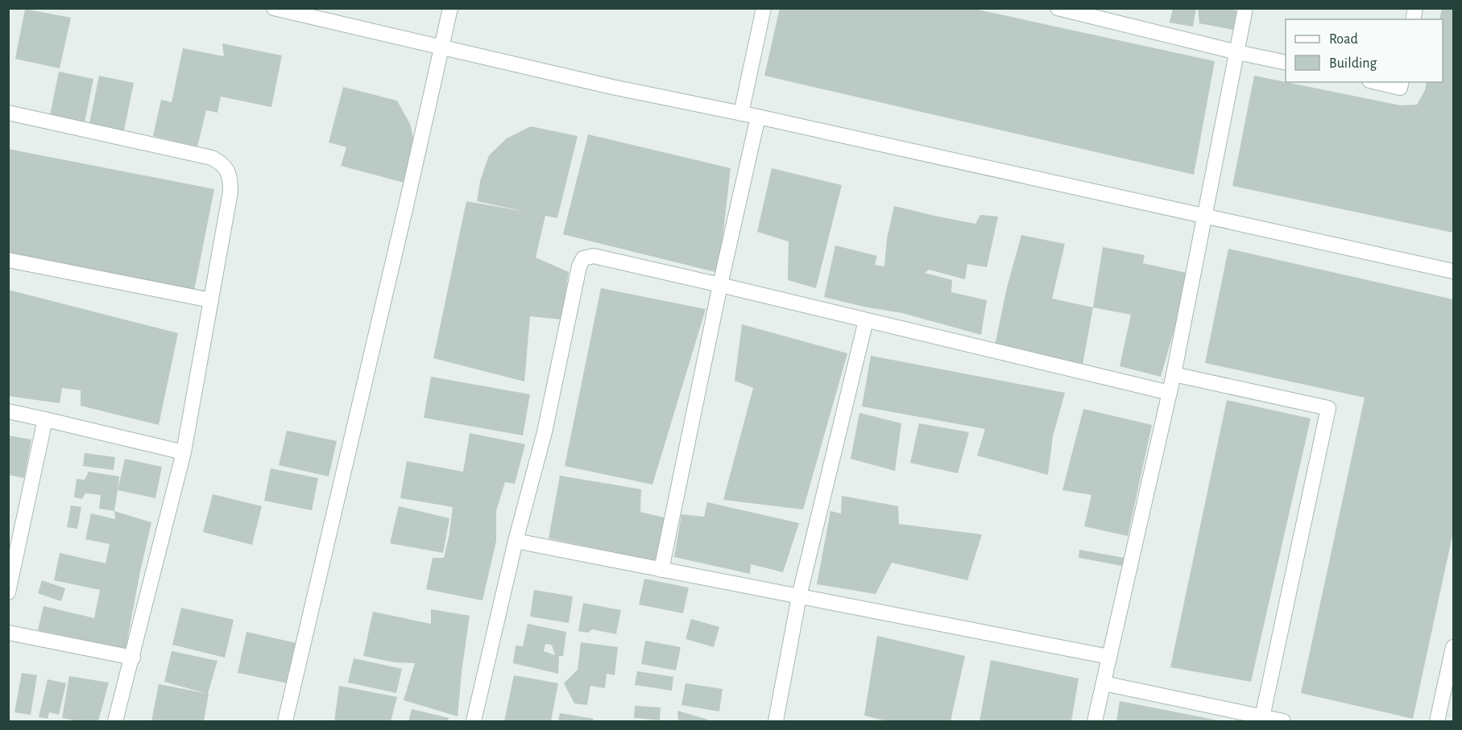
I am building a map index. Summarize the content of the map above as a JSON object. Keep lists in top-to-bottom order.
{
  "legend": ["Road", "Building"]
}
